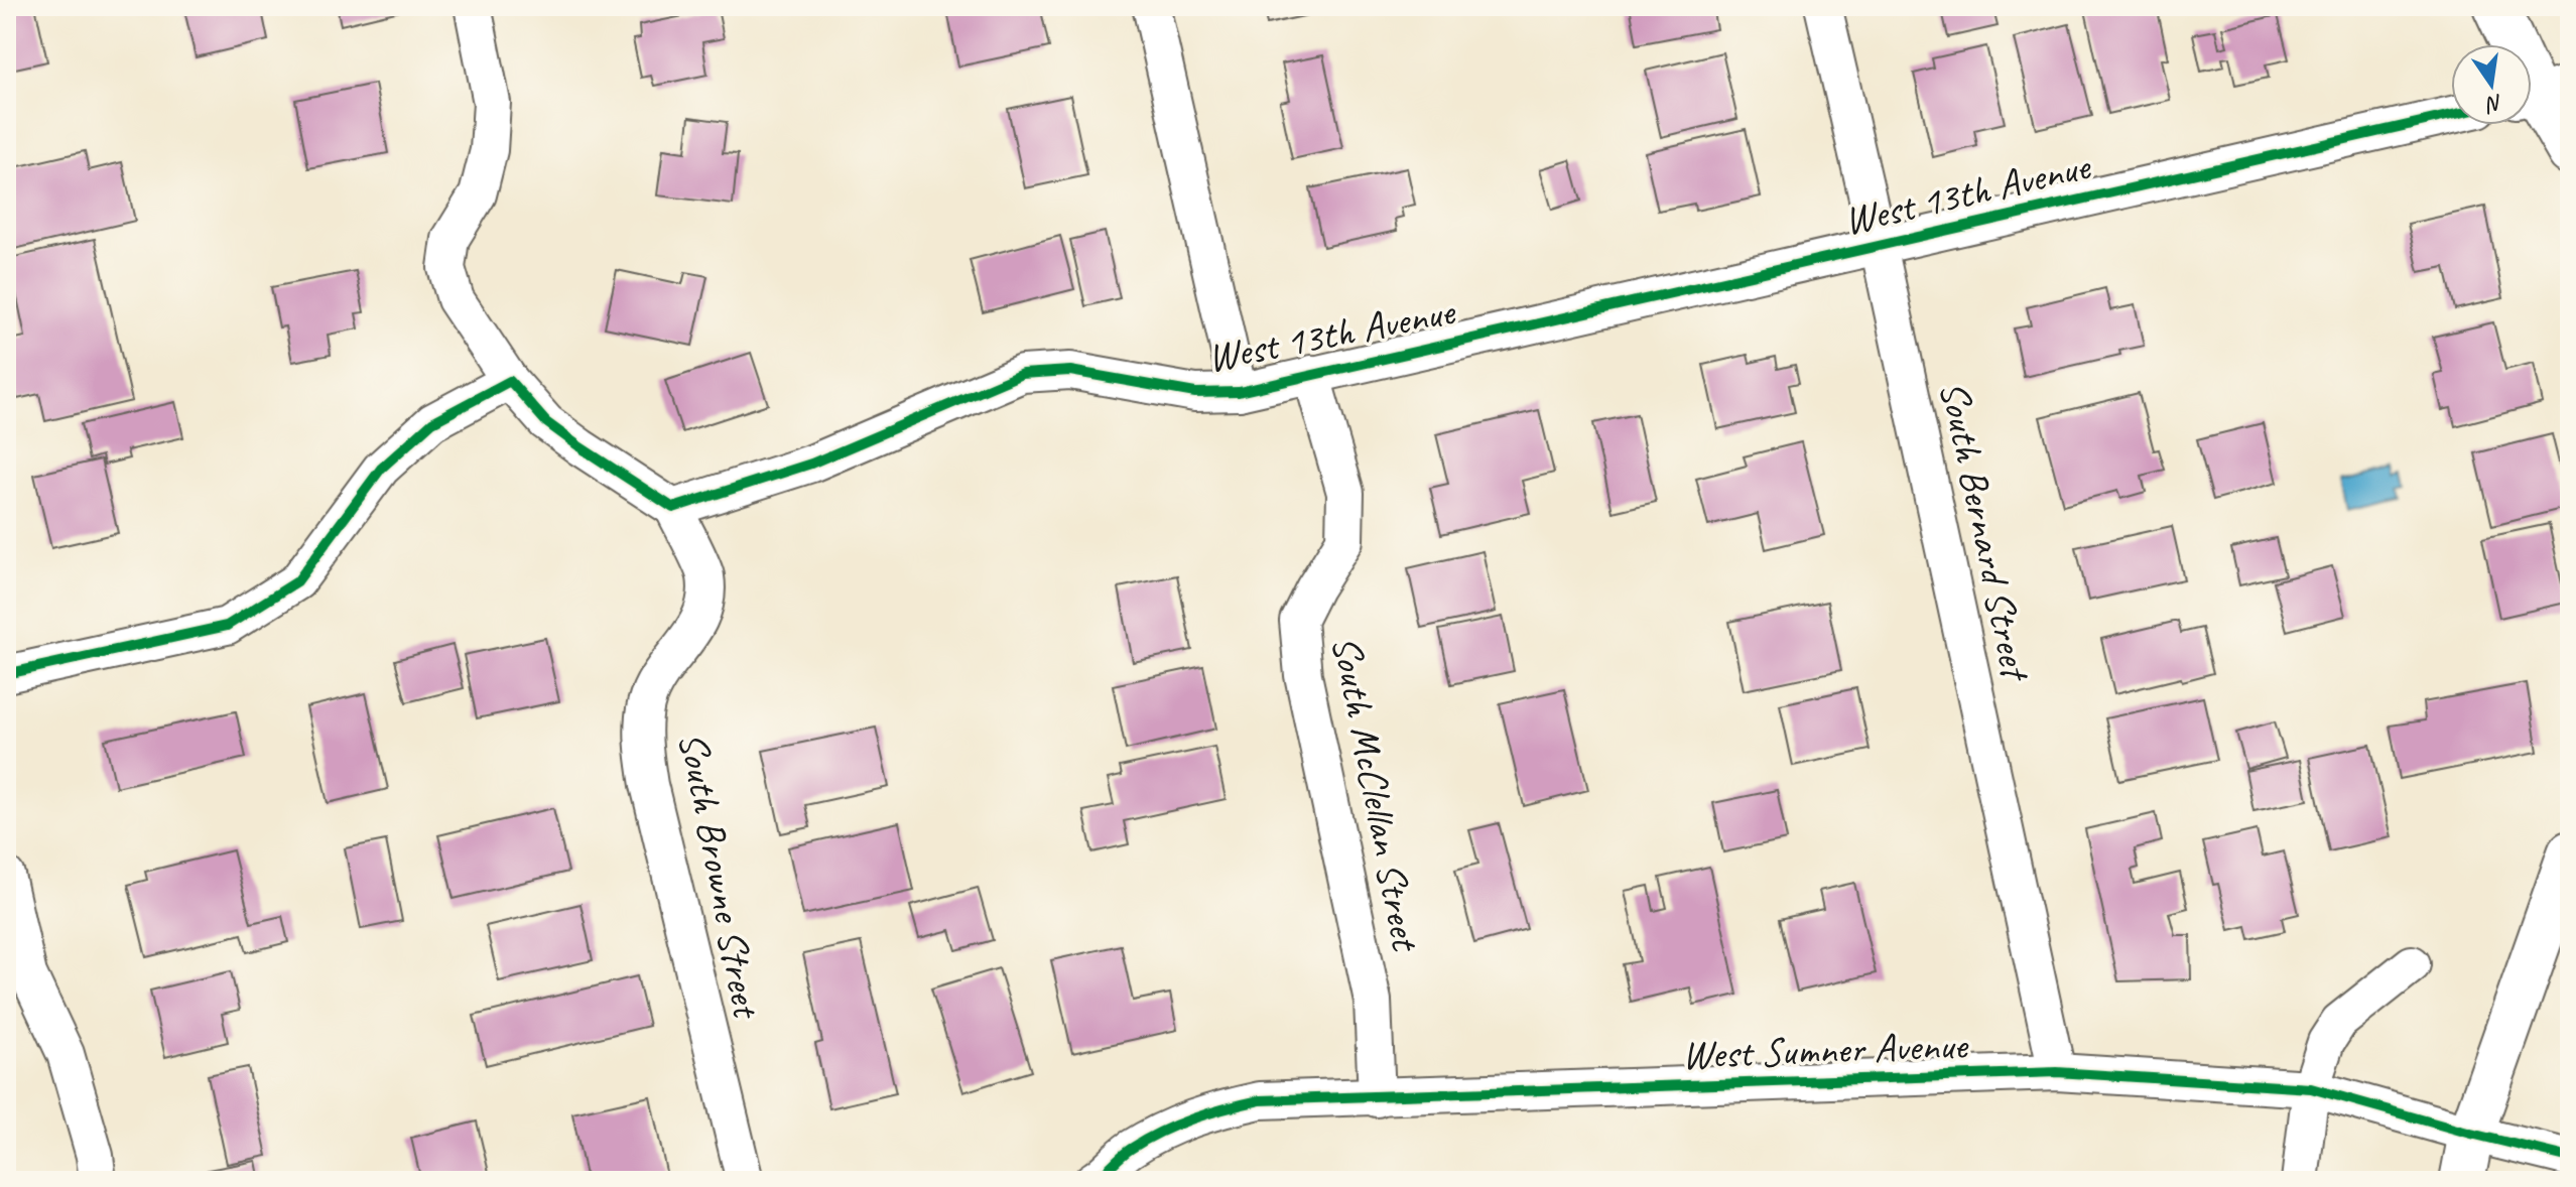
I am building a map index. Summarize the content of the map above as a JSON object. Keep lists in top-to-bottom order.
{
  "streets": {
    "street": [
      "West 13th Avenue",
      "South Bernard Street",
      "South McClellan Street",
      "South Browne Street",
      "West Sumner Avenue"
    ]
  },
  "crossings": [
    ["West 13th Avenue", "South Bernard Street"],
    ["West 13th Avenue", "South McClellan Street"],
    ["West 13th Avenue", "South Browne Street"],
    ["South Bernard Street", "West Sumner Avenue"],
    ["South McClellan Street", "West Sumner Avenue"]
  ],
  "north": "bottom"
}
